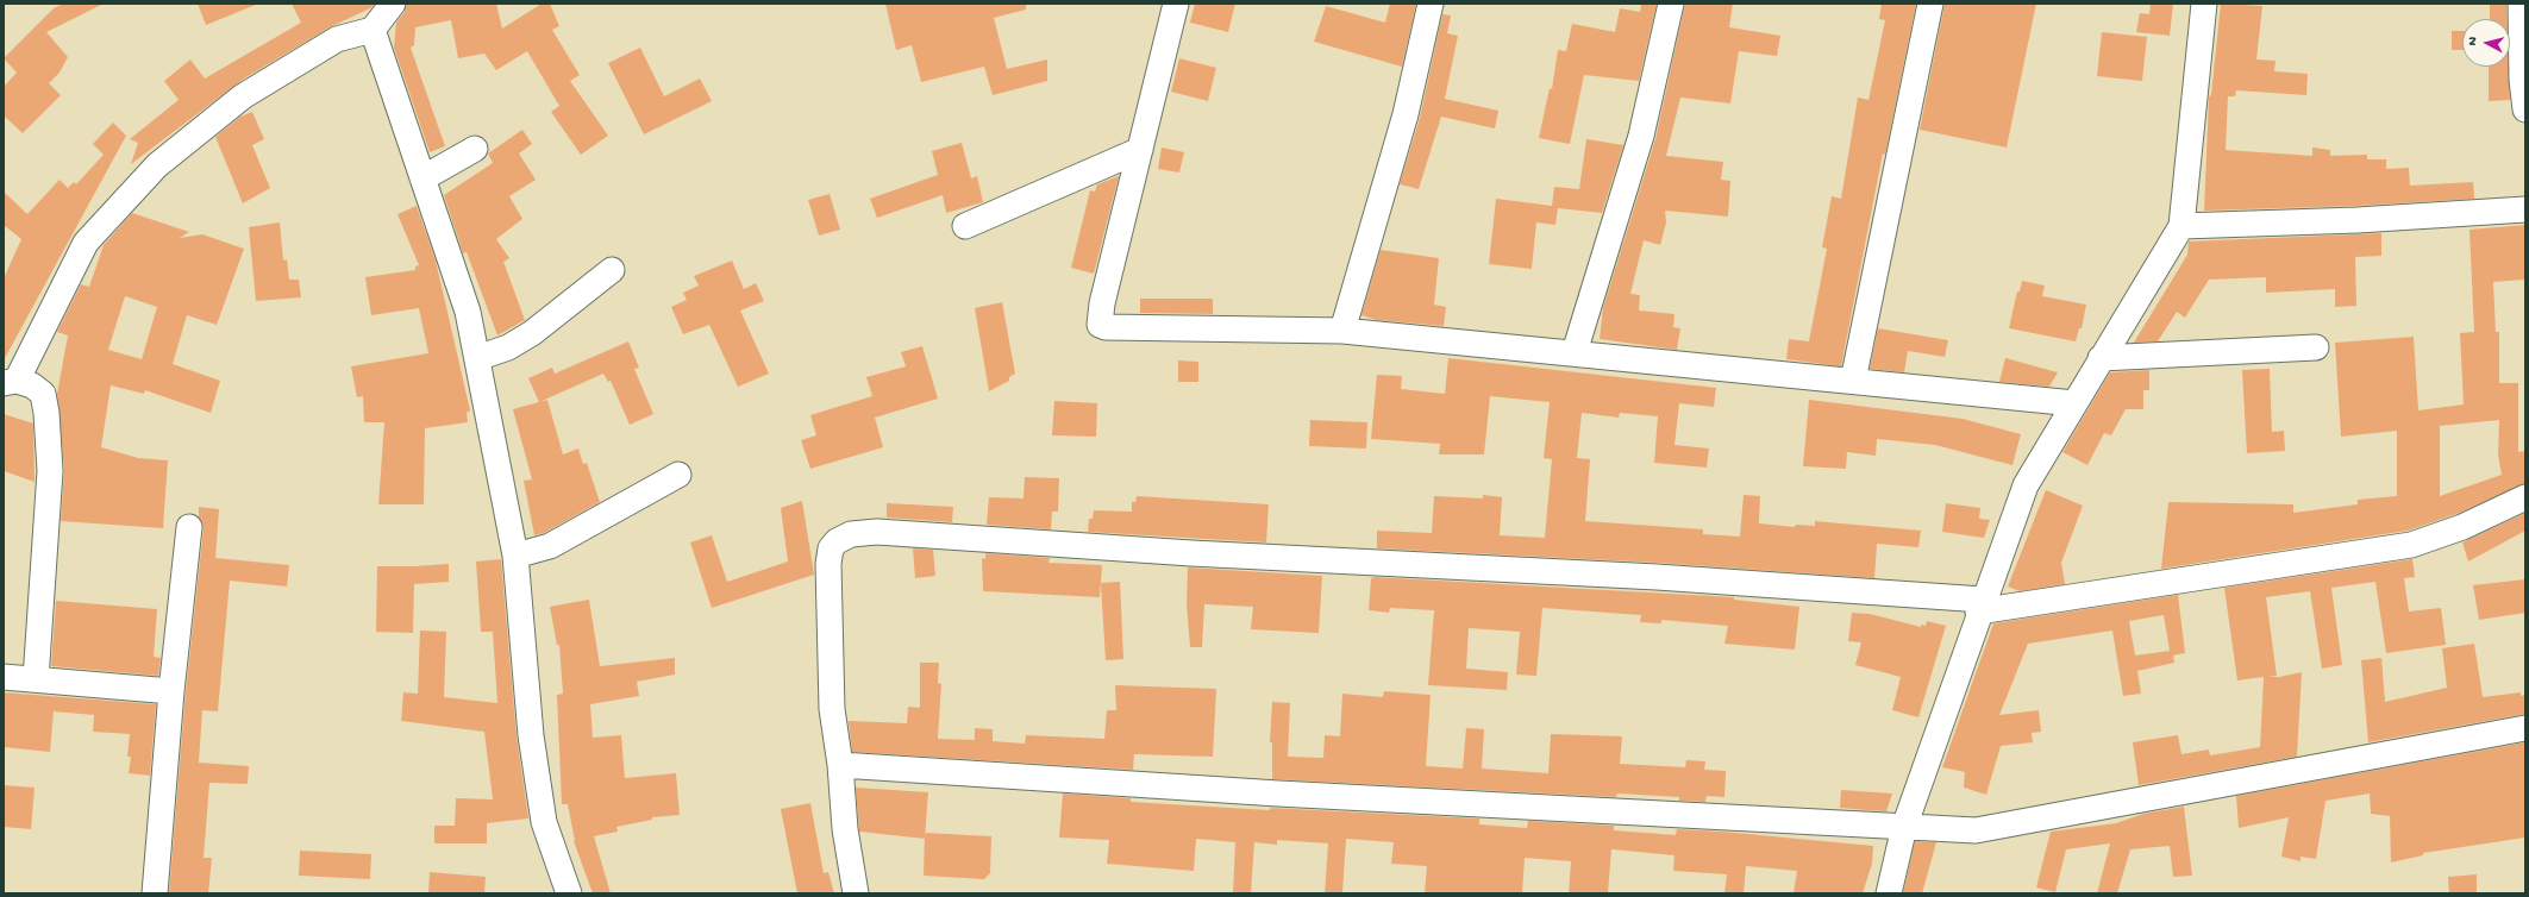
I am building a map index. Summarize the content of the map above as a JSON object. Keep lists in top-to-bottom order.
{
  "north": "left"
}
